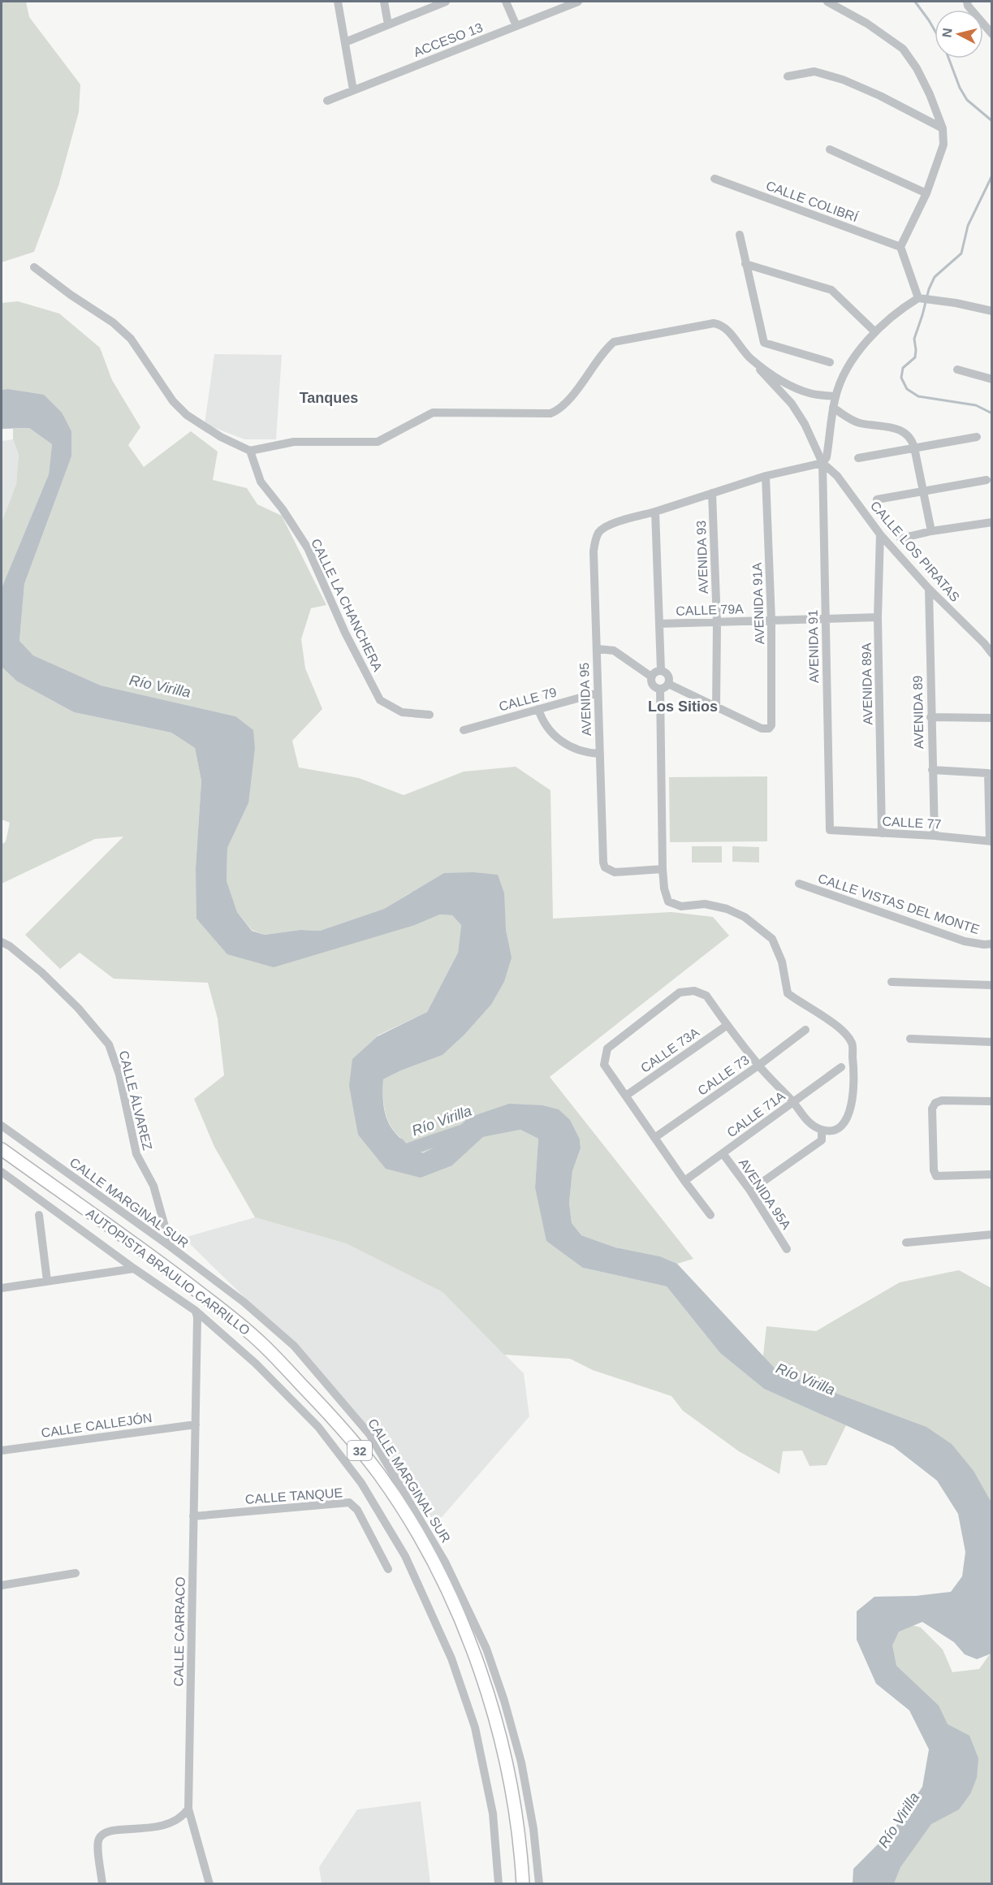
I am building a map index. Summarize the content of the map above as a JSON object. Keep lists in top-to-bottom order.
{
  "streets": {
    "highway": ["AUTOPISTA BRAULIO CARRILLO", "32"],
    "street": [
      "ACCESO 13",
      "CALLE COLIBRÍ",
      "CALLE LOS PIRATAS",
      "AVENIDA 93",
      "AVENIDA 91A",
      "CALLE LA CHANCHERA",
      "CALLE 79A",
      "AVENIDA 91",
      "AVENIDA 89A",
      "CALLE 79",
      "AVENIDA 95",
      "AVENIDA 89",
      "CALLE 77",
      "CALLE VISTAS DEL MONTE",
      "CALLE 73A",
      "CALLE 73",
      "CALLE ÁLVAREZ",
      "CALLE 71A",
      "AVENIDA 95A",
      "CALLE MARGINAL SUR",
      "CALLE CALLEJÓN",
      "CALLE TANQUE",
      "CALLE CARRACO"
    ]
  },
  "crossings": [
    ["CALLE LOS PIRATAS", "AVENIDA 91"],
    ["CALLE LOS PIRATAS", "AVENIDA 89A"],
    ["CALLE LOS PIRATAS", "AVENIDA 95"],
    ["CALLE LOS PIRATAS", "AVENIDA 89"],
    ["AVENIDA 93", "AVENIDA 91A"],
    ["AVENIDA 93", "CALLE 79A"],
    ["AVENIDA 93", "AVENIDA 95"],
    ["AVENIDA 91A", "CALLE 79A"],
    ["AVENIDA 91A", "AVENIDA 95"],
    ["CALLE 79A", "AVENIDA 91"],
    ["CALLE 79A", "AVENIDA 89A"],
    ["AVENIDA 91", "AVENIDA 95"],
    ["AVENIDA 91", "CALLE 77"],
    ["AVENIDA 89A", "CALLE 77"],
    ["CALLE 79", "AVENIDA 95"],
    ["AVENIDA 89", "CALLE 77"],
    ["CALLE ÁLVAREZ", "CALLE MARGINAL SUR"],
    ["CALLE 71A", "AVENIDA 95A"],
    ["CALLE MARGINAL SUR", "AUTOPISTA BRAULIO CARRILLO"],
    ["CALLE CALLEJÓN", "CALLE CARRACO"],
    ["CALLE TANQUE", "CALLE CARRACO"]
  ],
  "districts": ["Tanques", "Los Sitios"],
  "water": ["Río Virilla"],
  "north": "left"
}
